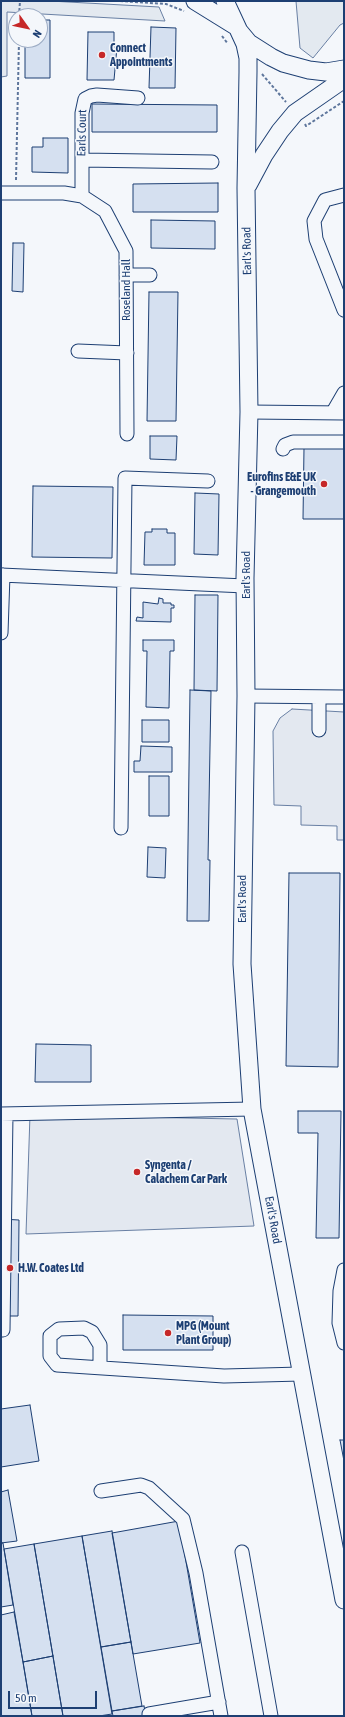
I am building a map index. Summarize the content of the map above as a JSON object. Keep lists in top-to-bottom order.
{
  "streets": {
    "main road": ["Earl's Road"],
    "street": ["Earls Court", "Roseland Hall"]
  },
  "crossings": [
    ["Earls Court", "Roseland Hall"]
  ],
  "places": [
    "Connect Appointments",
    "Eurofins E&E UK - Grangemouth",
    "Syngenta / Calachem Car Park",
    "H.W. Coates Ltd",
    "MPG (Mount Plant Group)"
  ],
  "scale_bar": "50 m",
  "north": "bottom right"
}
